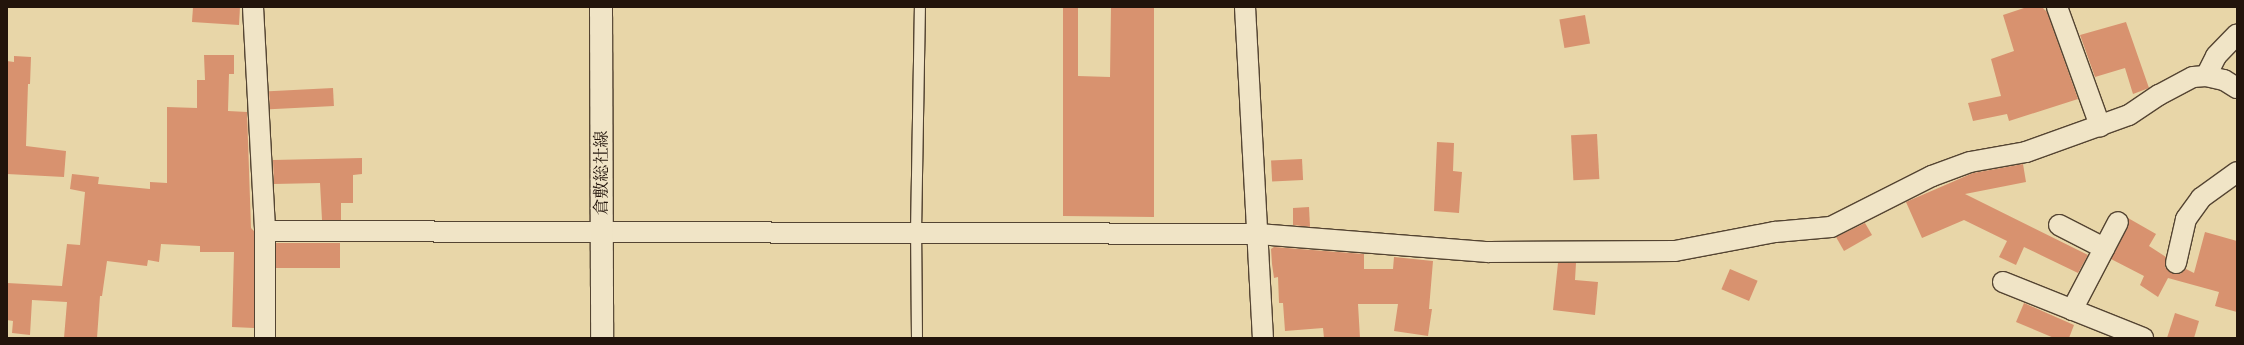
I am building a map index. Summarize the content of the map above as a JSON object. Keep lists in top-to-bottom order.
{
  "streets": {
    "main road": ["倉敷総社線"]
  }
}
